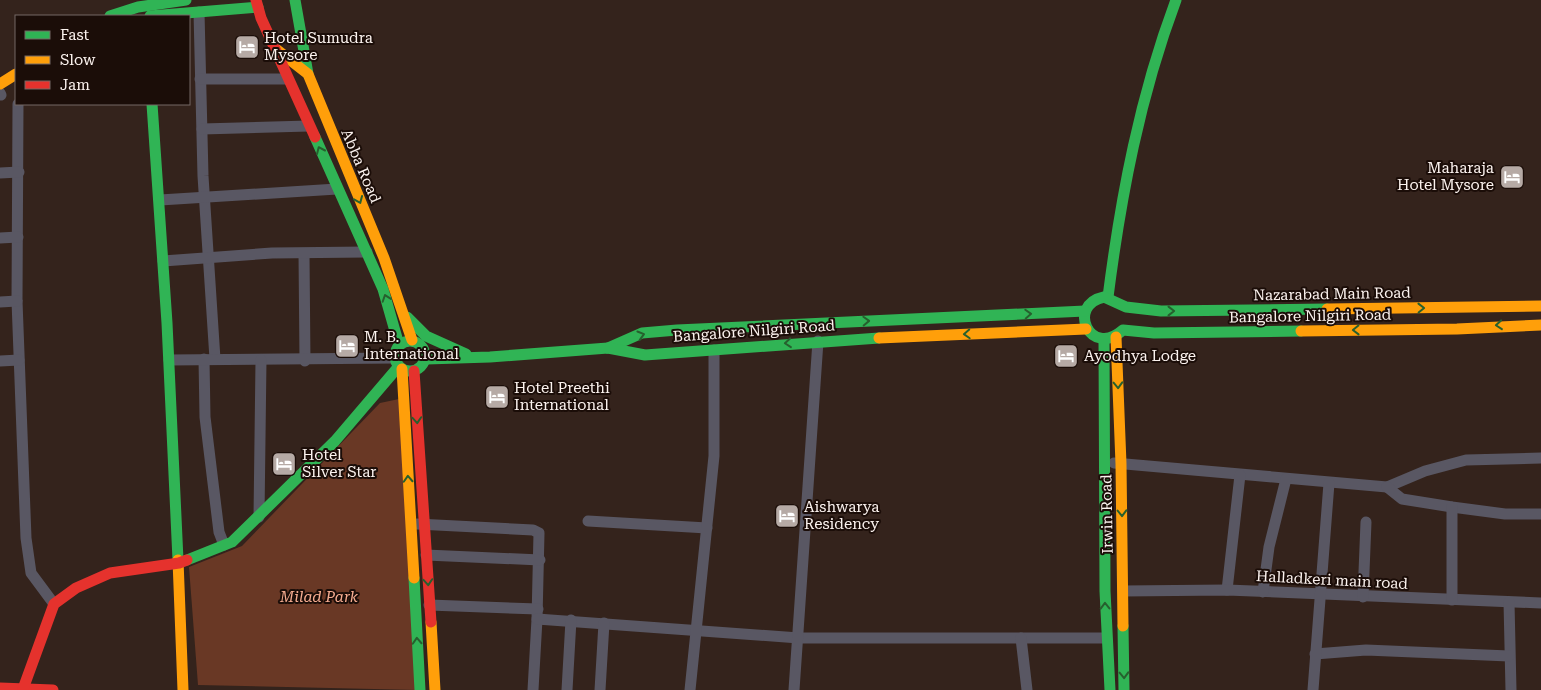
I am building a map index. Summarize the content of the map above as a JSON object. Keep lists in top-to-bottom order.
{
  "streets": {
    "main road": [
      "Abba Road",
      "Nazarabad Main Road",
      "Bangalore Nilgiri Road",
      "Irwin Road"
    ],
    "street": ["Halladkeri main road"]
  },
  "crossings": [
    ["Abba Road", "Bangalore Nilgiri Road"],
    ["Bangalore Nilgiri Road", "Irwin Road"],
    ["Irwin Road", "Halladkeri main road"]
  ],
  "one_way": ["Nazarabad Main Road"],
  "parks": ["Milad Park"],
  "places": {
    "hotel": [
      "Hotel Sumudra Mysore",
      "Maharaja Hotel Mysore",
      "M. B. International",
      "Ayodhya Lodge",
      "Hotel Preethi International",
      "Hotel Silver Star",
      "Aishwarya Residency"
    ]
  },
  "legend": ["Fast", "Slow", "Jam"]
}
